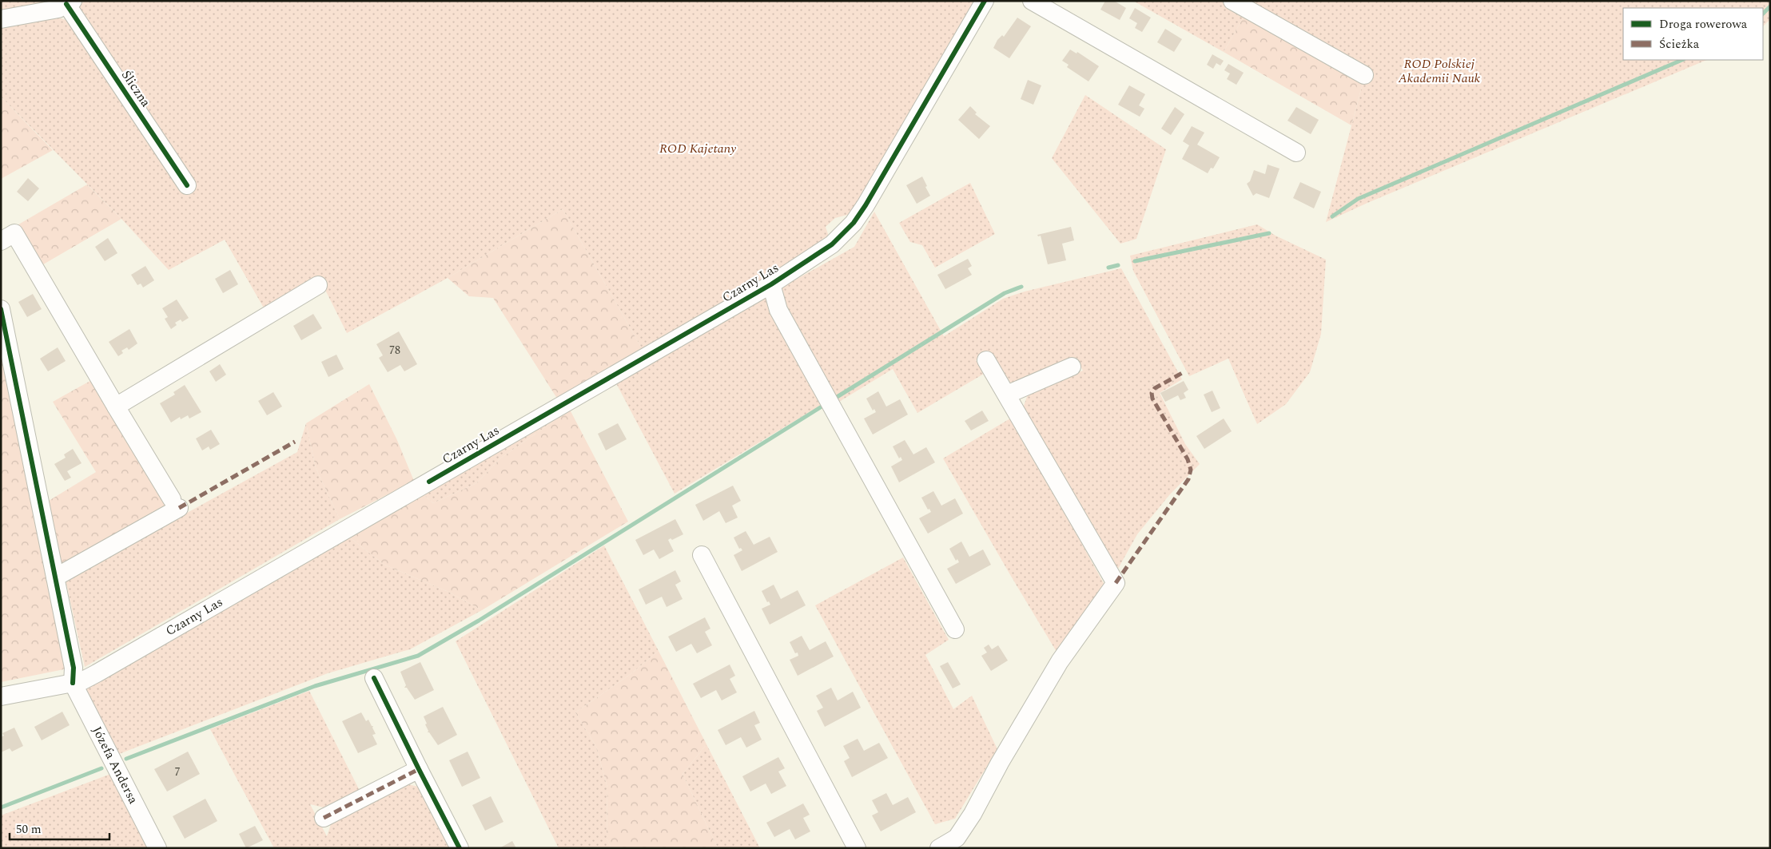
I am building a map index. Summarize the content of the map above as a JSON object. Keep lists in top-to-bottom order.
{
  "streets": {
    "street": ["Śliczna", "Czarny Las", "Józefa Andersa"]
  },
  "crossings": [
    ["Czarny Las", "Józefa Andersa"]
  ],
  "parks": ["ROD Polskiej Akademii Nauk", "ROD Kajetany"],
  "house_numbers": ["78", "7"],
  "legend": ["Droga rowerowa", "Ścieżka"],
  "scale_bar": "50 m"
}
